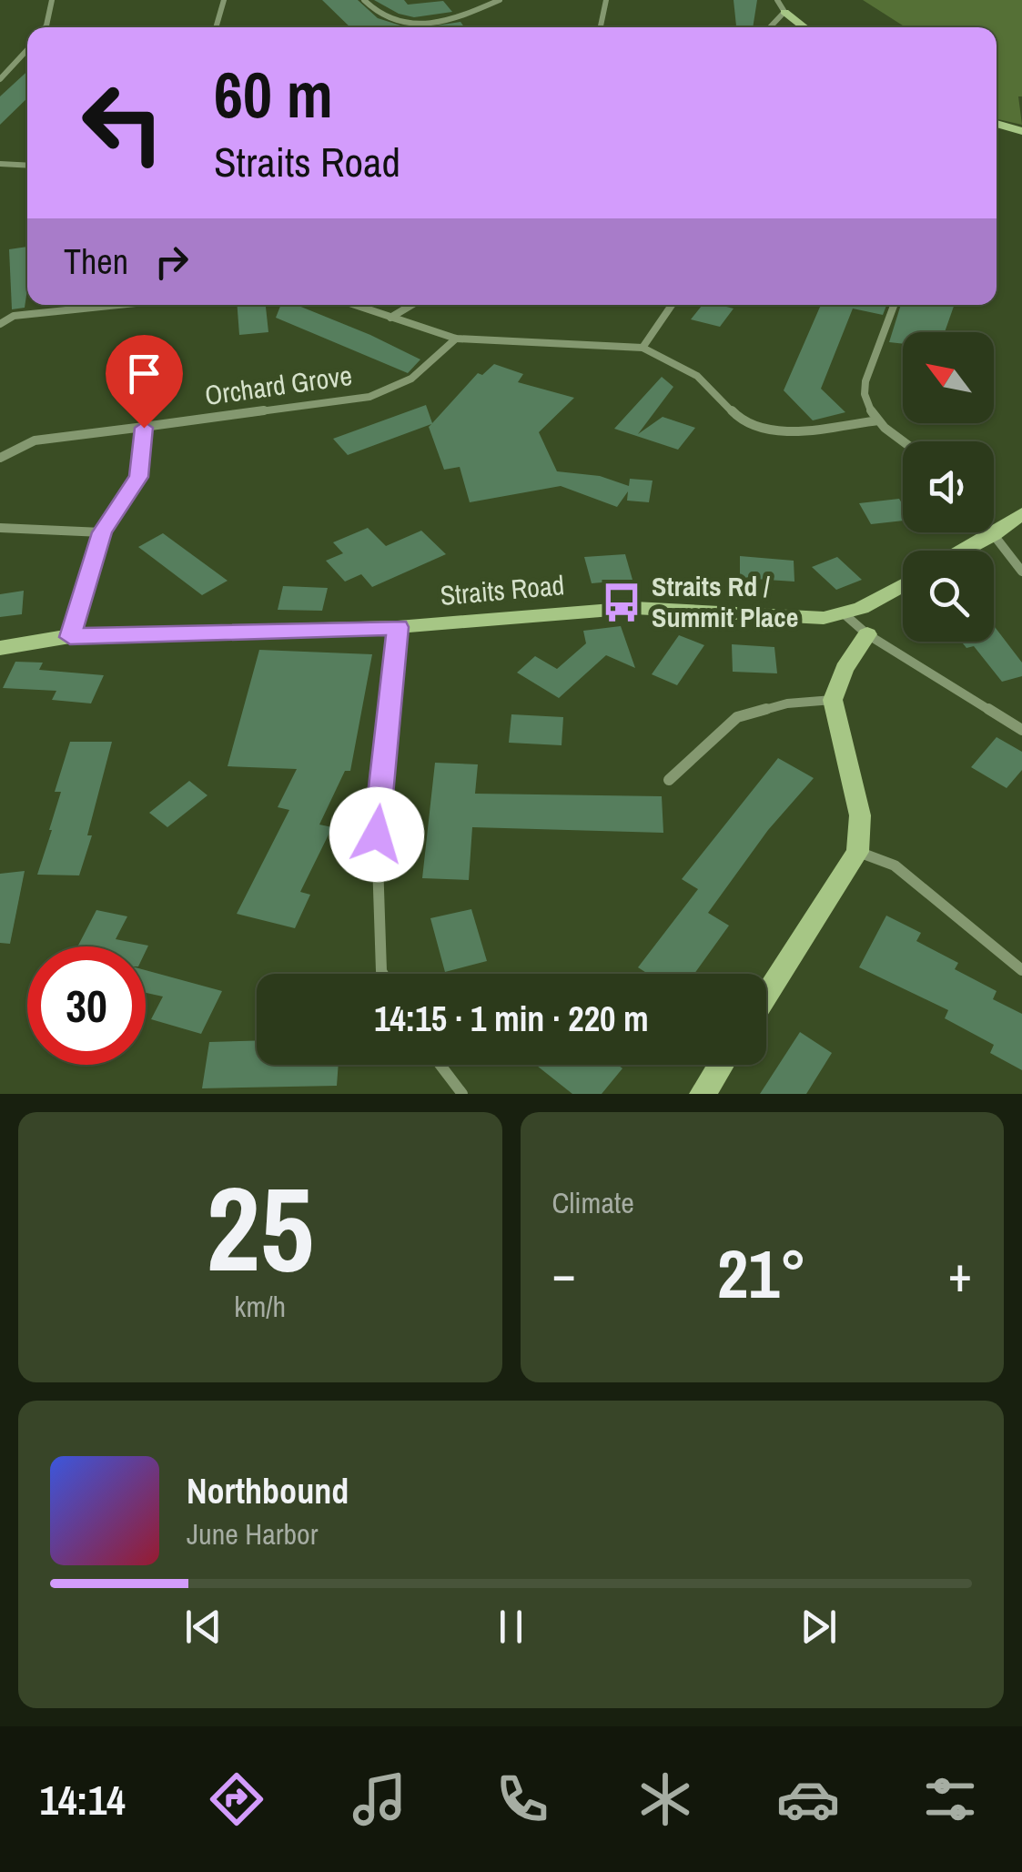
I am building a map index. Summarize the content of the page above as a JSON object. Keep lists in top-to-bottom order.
{
  "streets": {
    "street": ["Orchard Grove", "Straits Road"]
  },
  "places": {
    "bus stop": ["Straits Rd / Summit Place"]
  },
  "north": "top left",
  "page": {
    "turn": ["60 m", "Straits Road"],
    "then": "Then",
    "limit": "30",
    "trip": "14:15 · 1 min · 220 m",
    "tile": [
      ["25", "km/h"],
      "Climate"
    ],
    "heat": ["−", "21°", "+"],
    "song": ["Northbound", "June Harbor"],
    "tabs": "14:14"
  }
}
